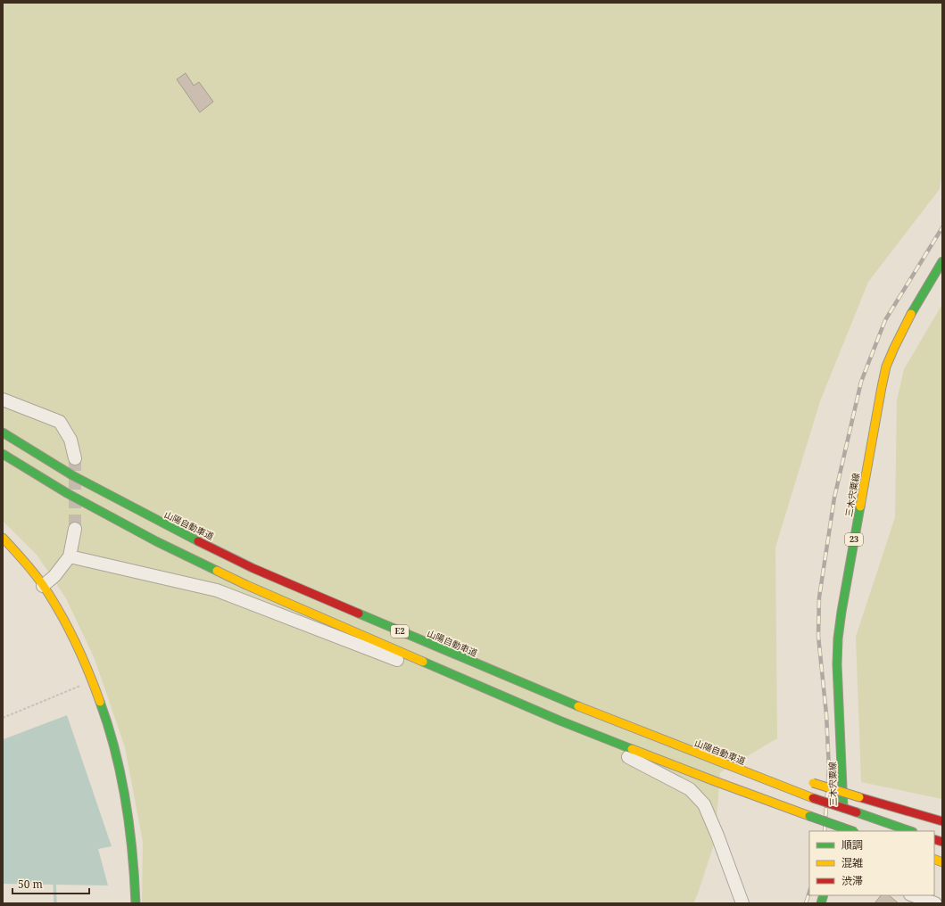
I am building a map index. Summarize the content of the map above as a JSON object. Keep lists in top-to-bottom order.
{
  "streets": {
    "main road": [
      "三木宍粟線",
      "山陽自動車道",
      "23",
      "E2"
    ]
  },
  "legend": ["順調", "混雑", "渋滞"],
  "scale_bar": "50 m"
}
